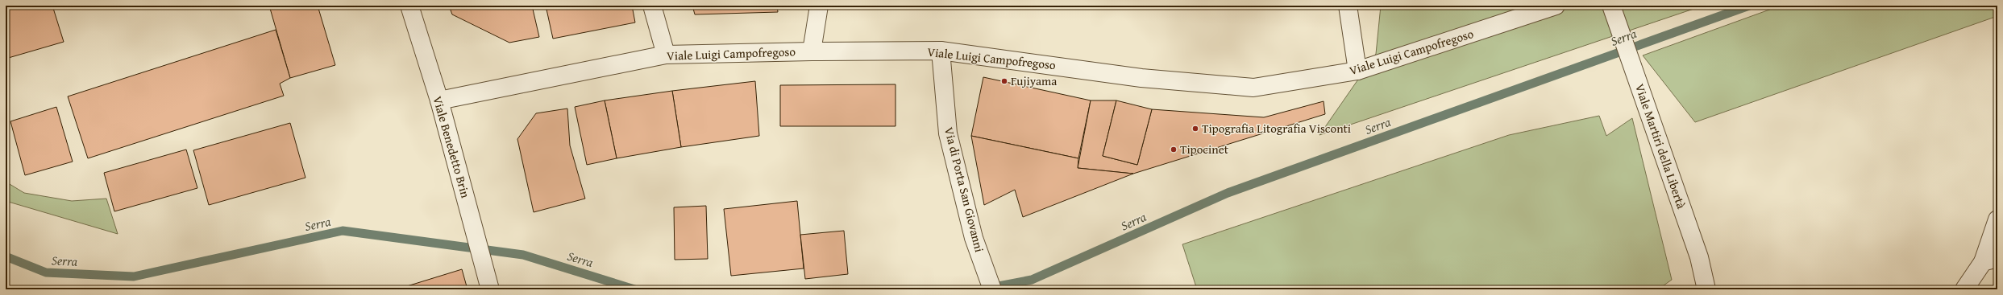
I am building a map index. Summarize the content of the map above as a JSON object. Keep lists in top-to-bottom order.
{
  "streets": {
    "street": [
      "Viale Luigi Campofregoso",
      "Viale Martiri della Libertà",
      "Viale Benedetto Brin",
      "Via di Porta San Giovanni"
    ]
  },
  "crossings": [
    ["Viale Luigi Campofregoso", "Viale Benedetto Brin"],
    ["Viale Luigi Campofregoso", "Via di Porta San Giovanni"]
  ],
  "water": ["Serra"],
  "places": ["Fujiyama", "Tipografia Litografia Visconti", "Tipocinet"]
}
